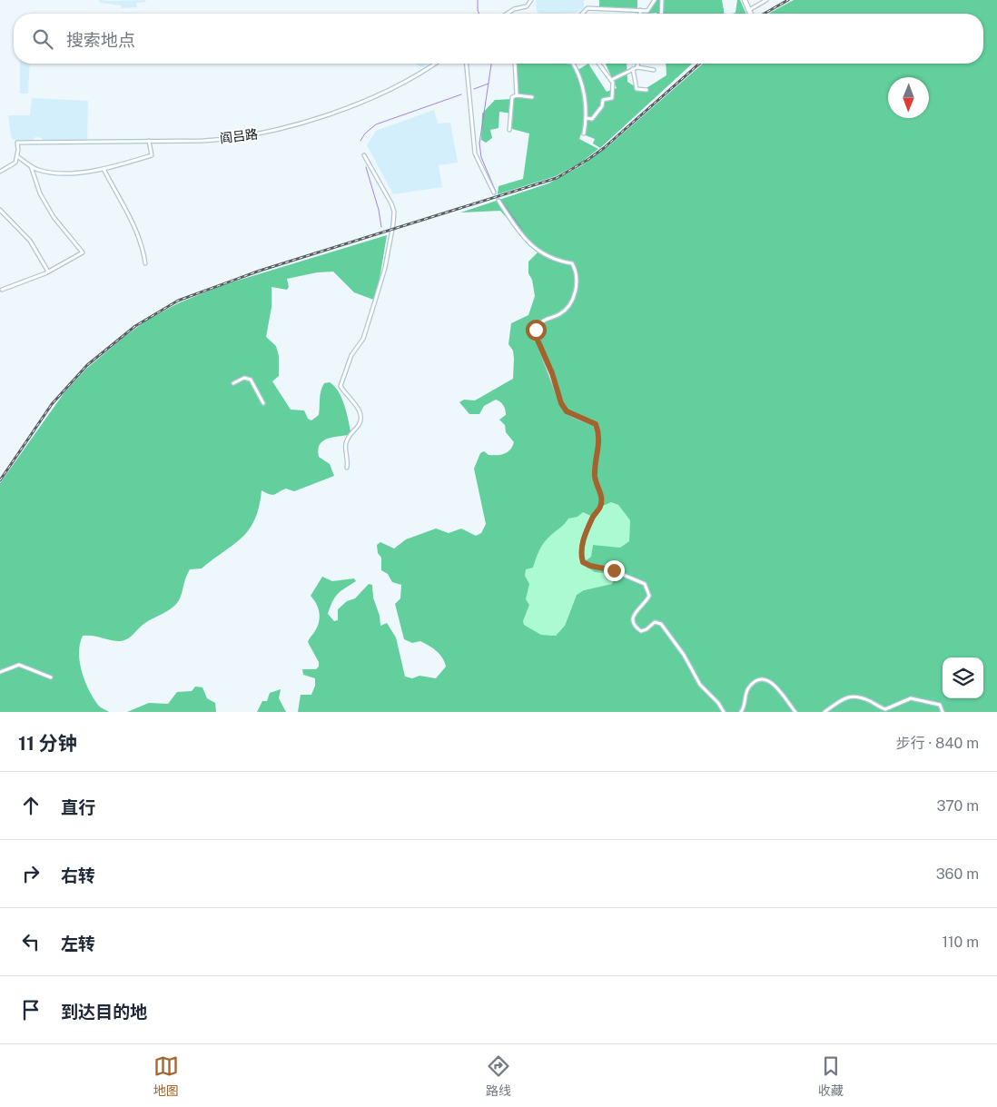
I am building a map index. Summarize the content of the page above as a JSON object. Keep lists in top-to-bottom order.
{
  "streets": {
    "street": ["阎吕路"]
  },
  "north": "bottom",
  "page": {
    "search": "搜索地点",
    "heading": ["11 分钟", "步行 · 840 m"],
    "list": [
      ["直行", "370 m"],
      ["右转", "360 m"],
      ["左转", "110 m"],
      "到达目的地"
    ],
    "nav": ["地图", "路线", "收藏"]
  }
}
